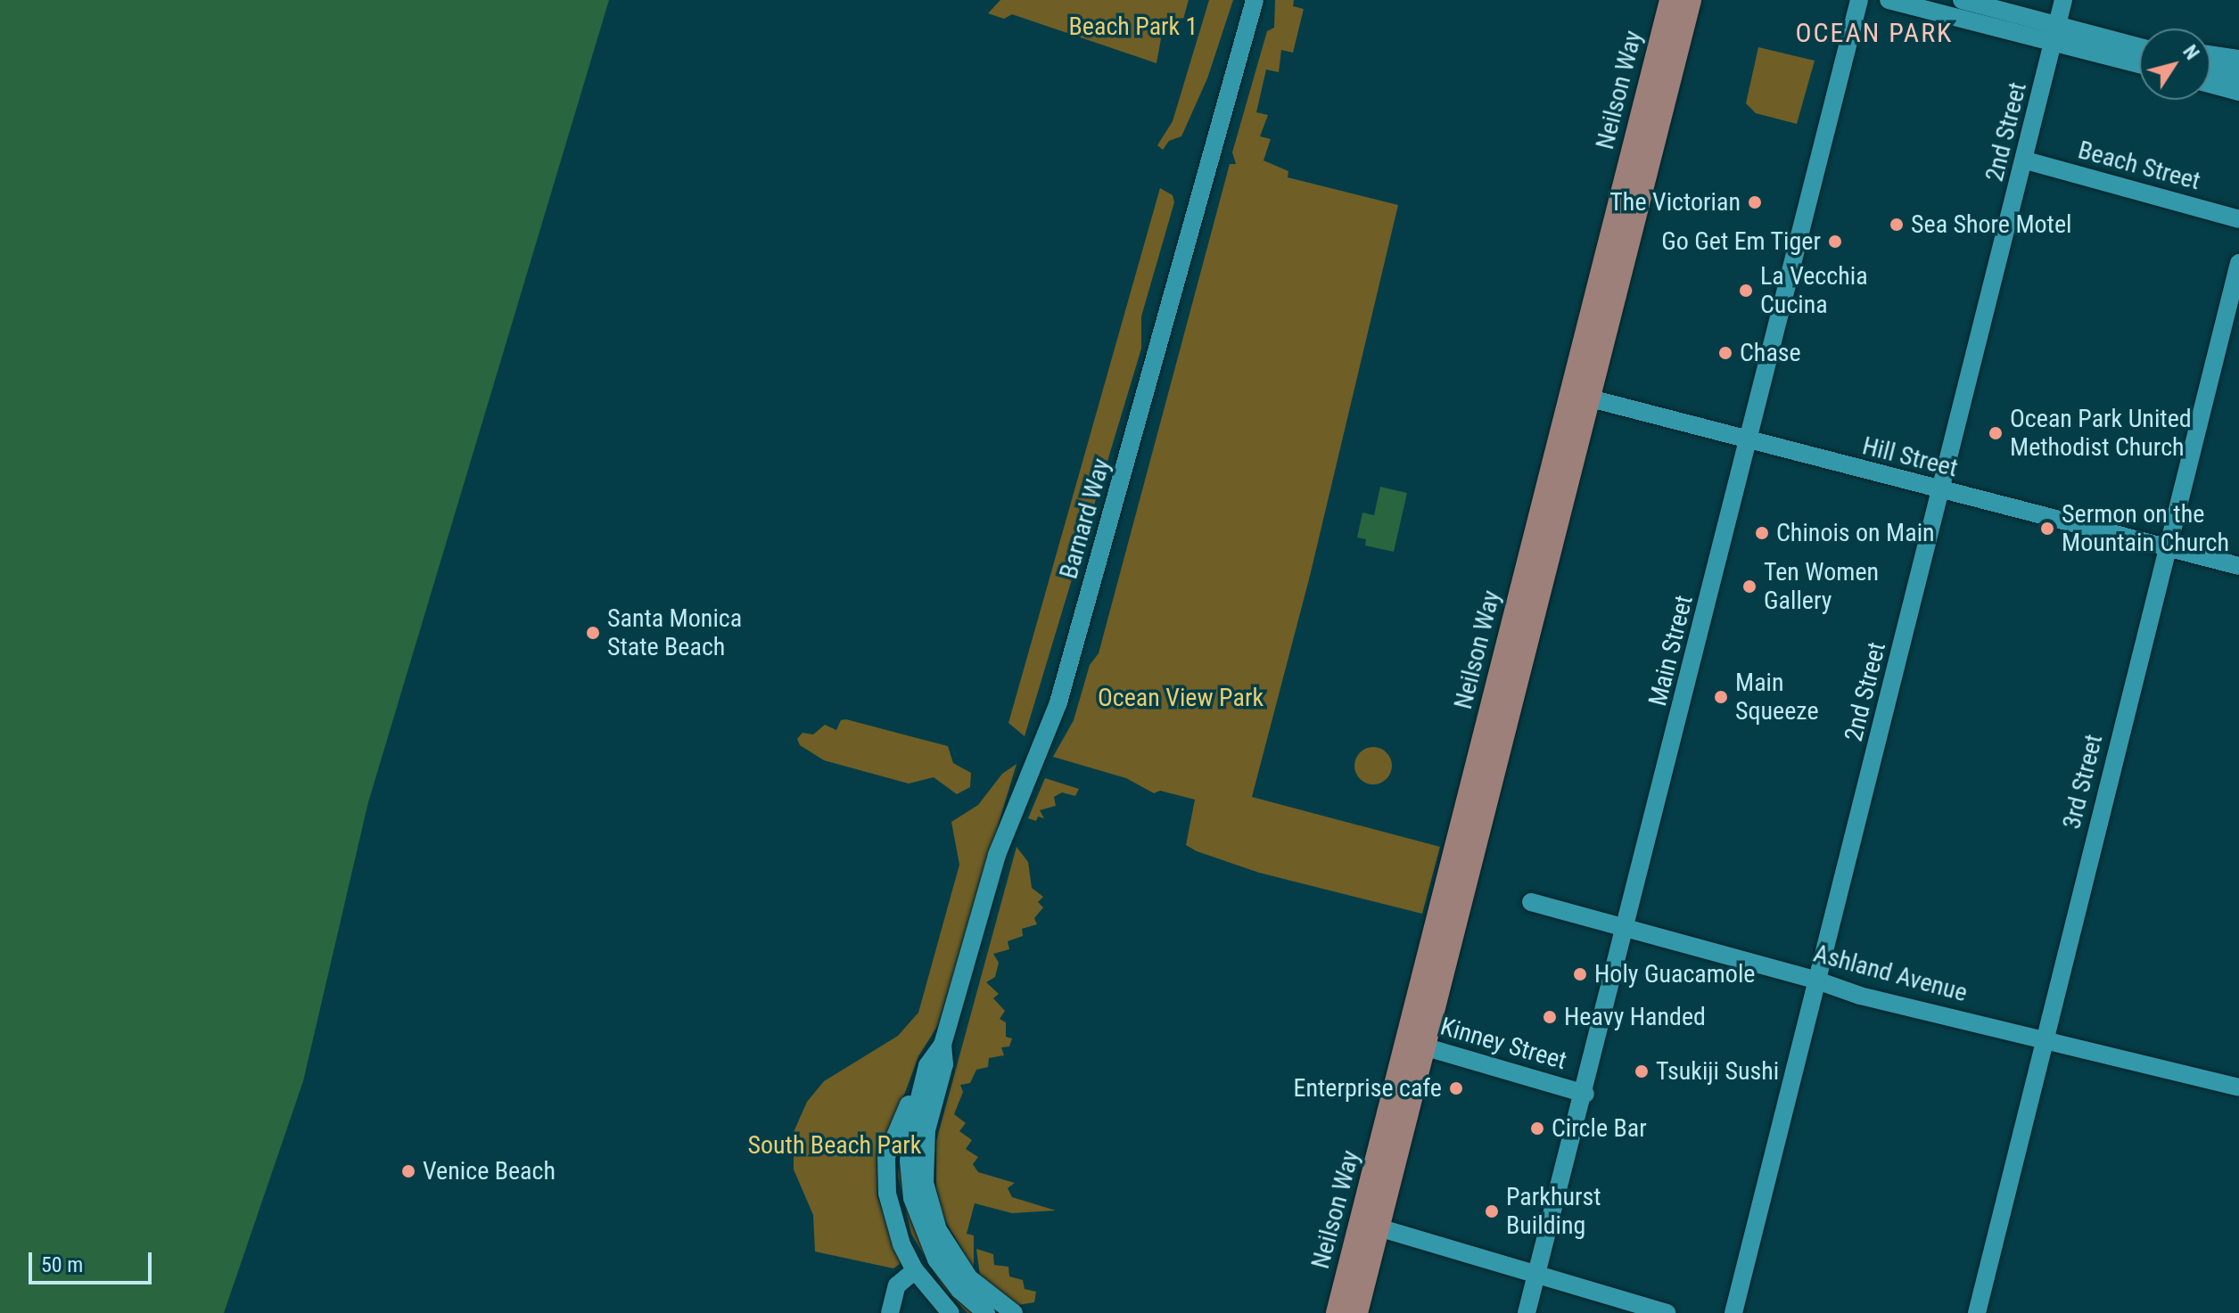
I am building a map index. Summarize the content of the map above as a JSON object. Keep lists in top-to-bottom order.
{
  "streets": {
    "main road": ["Neilson Way"],
    "street": [
      "2nd Street",
      "Beach Street",
      "Hill Street",
      "Barnard Way",
      "Main Street",
      "3rd Street",
      "Ashland Avenue",
      "Kinney Street"
    ]
  },
  "crossings": [
    ["Neilson Way", "Hill Street"],
    ["Neilson Way", "Kinney Street"],
    ["2nd Street", "Beach Street"],
    ["2nd Street", "Hill Street"],
    ["2nd Street", "Ashland Avenue"],
    ["Hill Street", "Main Street"],
    ["Hill Street", "3rd Street"],
    ["Main Street", "Ashland Avenue"],
    ["Main Street", "Kinney Street"],
    ["3rd Street", "Ashland Avenue"]
  ],
  "districts": ["OCEAN PARK"],
  "parks": ["Beach Park 1", "Ocean View Park", "South Beach Park"],
  "places": [
    "The Victorian",
    "Sea Shore Motel",
    "Go Get Em Tiger",
    "La Vecchia Cucina",
    "Chase",
    "Ocean Park United Methodist Church",
    "Sermon on the Mountain Church",
    "Chinois on Main",
    "Ten Women Gallery",
    "Santa Monica State Beach",
    "Main Squeeze",
    "Holy Guacamole",
    "Heavy Handed",
    "Tsukiji Sushi",
    "Enterprise cafe",
    "Circle Bar",
    "Venice Beach",
    "Parkhurst Building"
  ],
  "scale_bar": "50 m",
  "north": "top right"
}
